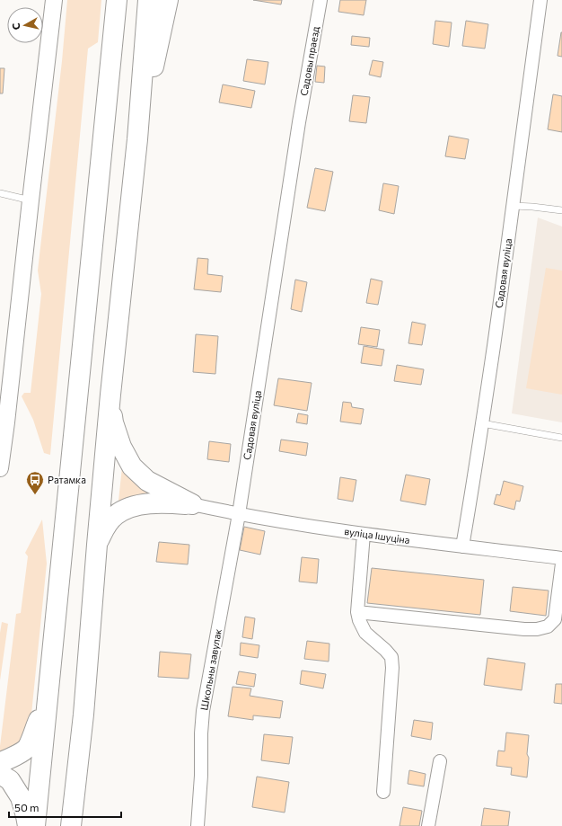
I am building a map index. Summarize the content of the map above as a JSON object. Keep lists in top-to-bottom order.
{
  "streets": {
    "street": [
      "Садовы праезд",
      "Садовая вуліца",
      "вуліца Ішуціна",
      "Школьны завулак"
    ]
  },
  "crossings": [
    ["Садовы праезд", "Садовая вуліца"],
    ["Садовая вуліца", "вуліца Ішуціна"],
    ["Садовая вуліца", "Школьны завулак"],
    ["вуліца Ішуціна", "Школьны завулак"]
  ],
  "places": {
    "bus stop": ["Ратамка"]
  },
  "scale_bar": "50 m",
  "north": "left"
}
